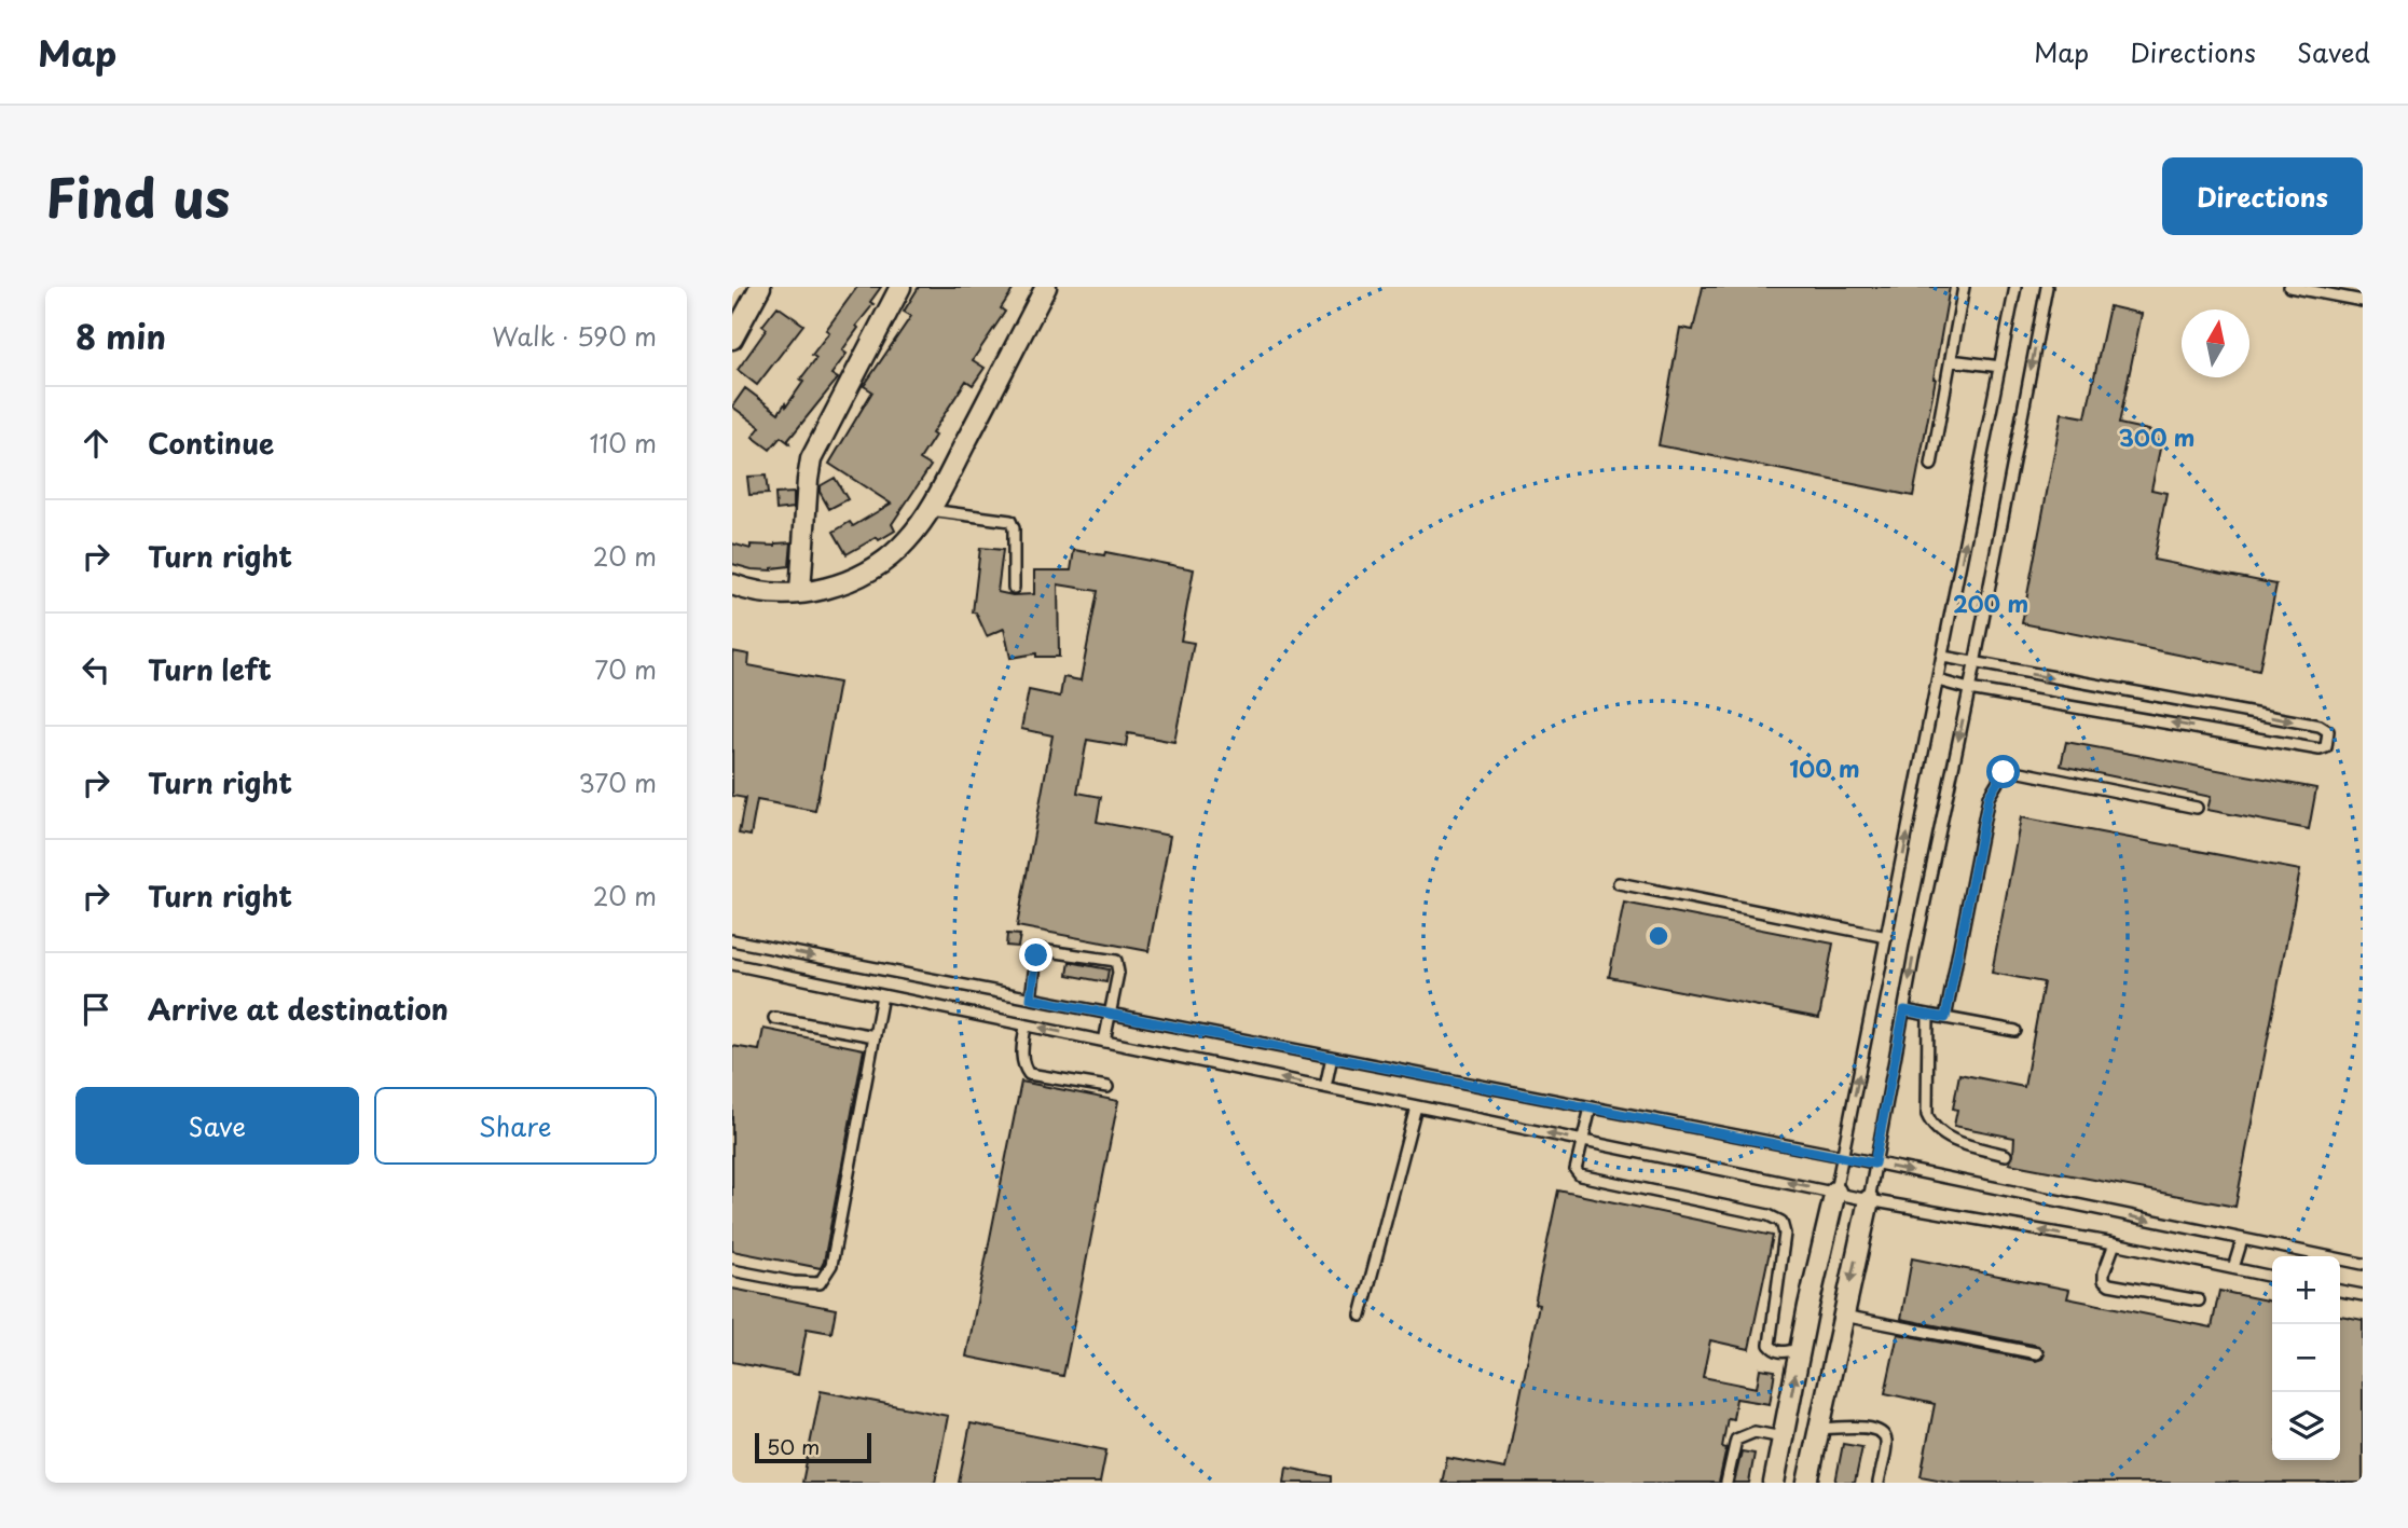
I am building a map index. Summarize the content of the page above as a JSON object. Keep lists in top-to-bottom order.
{
  "scale_bar": "50 m",
  "north": "top",
  "page": {
    "header": "Map",
    "nav": ["Map", "Directions", "Saved"],
    "title": "Find us",
    "buttons": [
      "Directions",
      ["Save", "Share"]
    ],
    "heading": ["8 min", "Walk · 590 m"],
    "list": [
      ["Continue", "110 m"],
      ["Turn right", "20 m"],
      ["Turn left", "70 m"],
      ["Turn right", "370 m"],
      ["Turn right", "20 m"],
      "Arrive at destination"
    ],
    "map_buttons": ["+", "−"],
    "scale": "50 m"
  },
  "rings": ["300 m", "200 m", "100 m"]
}
